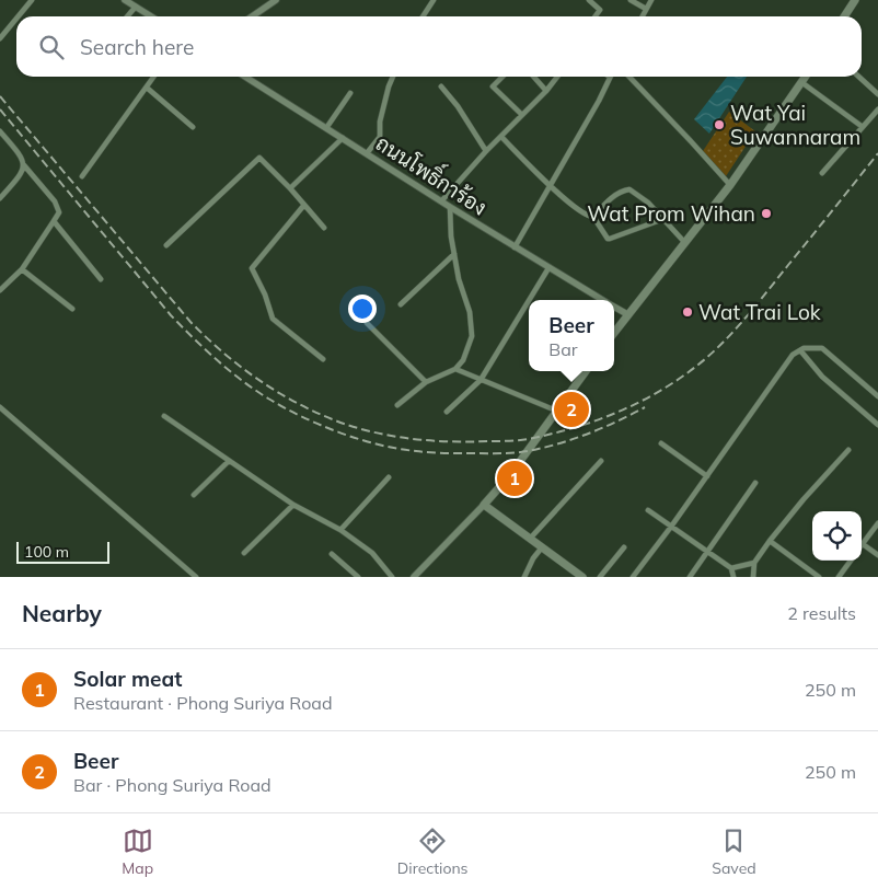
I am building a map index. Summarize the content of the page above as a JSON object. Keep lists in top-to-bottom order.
{
  "streets": {
    "street": ["ถนนโพธิ์การ้อง"]
  },
  "places": ["Wat Yai Suwannaram", "Wat Prom Wihan", "Wat Trai Lok"],
  "scale_bar": "100 m",
  "page": {
    "search": "Search here",
    "popup": ["Beer", "Bar"],
    "pins": ["2", "1"],
    "scale": "100 m",
    "heading": ["Nearby", "2 results"],
    "list": [
      {
        "mark": "1",
        "name": "Solar meat",
        "note": "Restaurant · Phong Suriya Road",
        "value": "250 m"
      },
      {
        "mark": "2",
        "name": "Beer",
        "note": "Bar · Phong Suriya Road",
        "value": "250 m"
      }
    ],
    "nav": ["Map", "Directions", "Saved"]
  }
}
